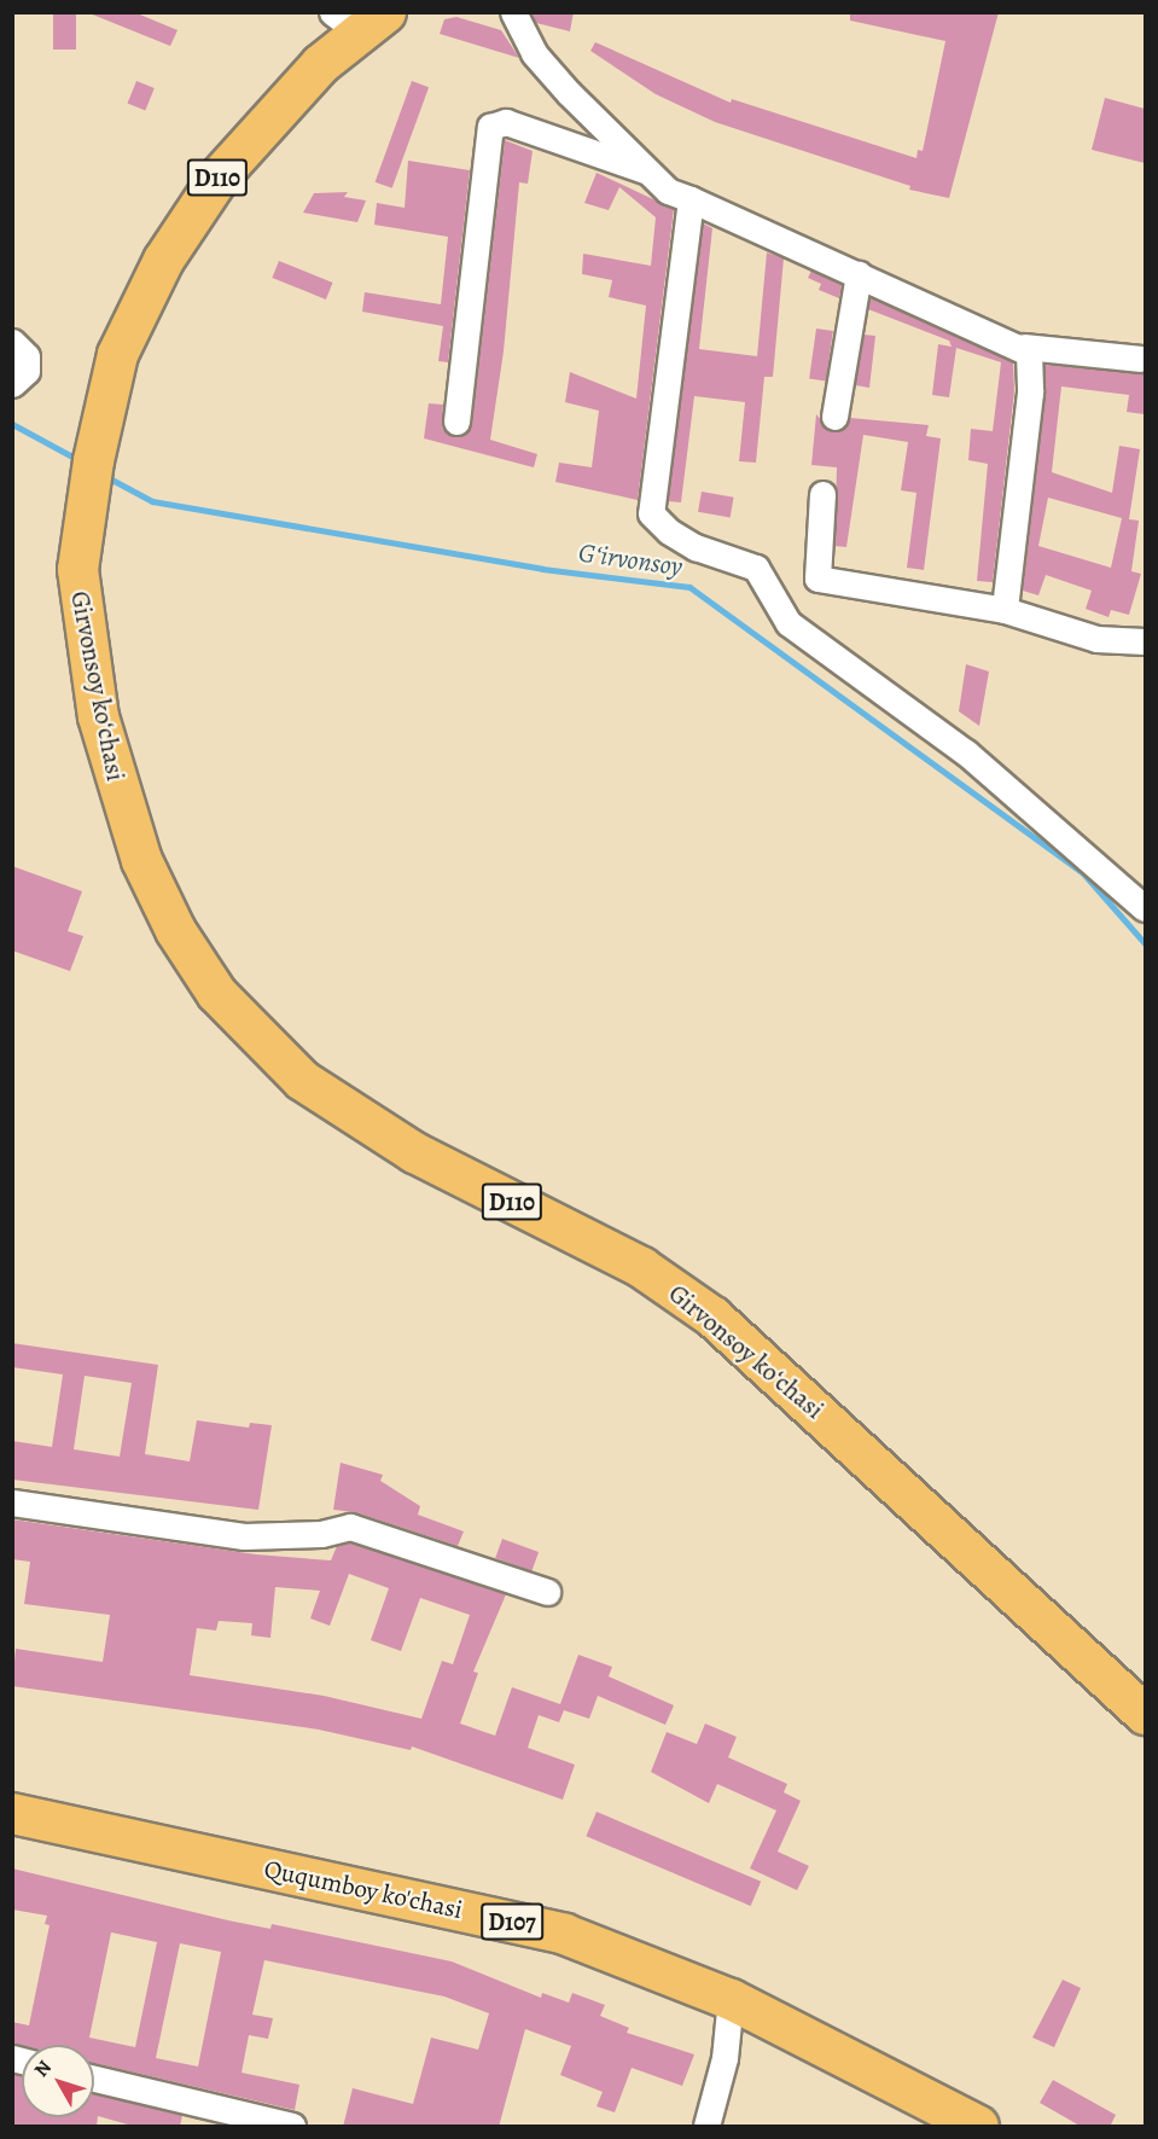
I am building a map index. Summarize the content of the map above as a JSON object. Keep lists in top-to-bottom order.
{
  "streets": {
    "main road": [
      "D110",
      "Girvonsoy koʻchasi",
      "Ququmboy ko'chasi",
      "D107"
    ]
  },
  "water": ["G‘irvonsoy"],
  "north": "top left"
}
